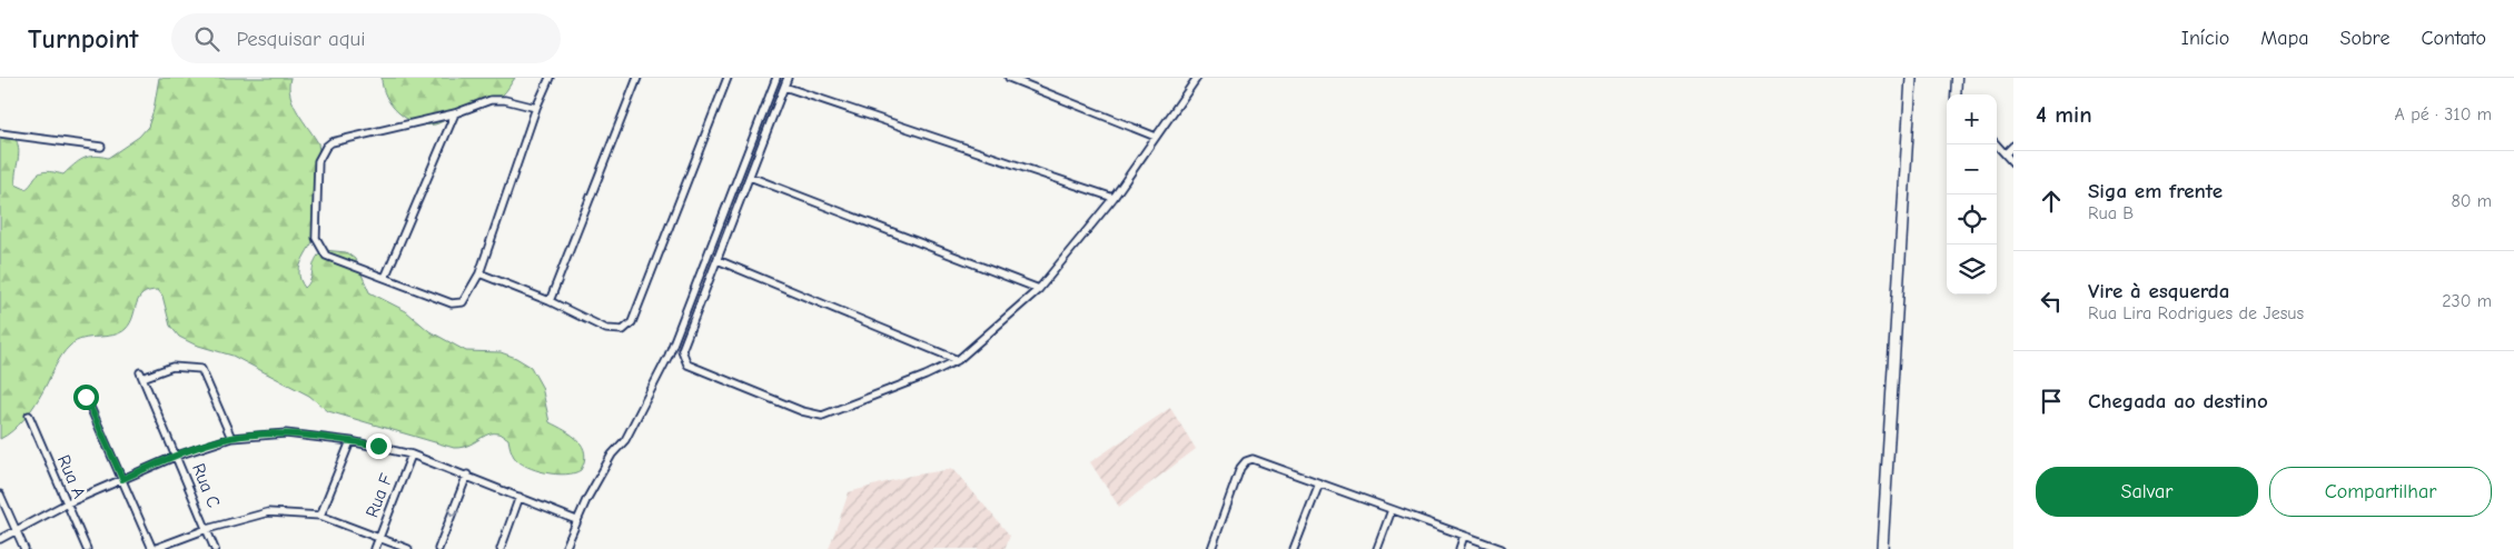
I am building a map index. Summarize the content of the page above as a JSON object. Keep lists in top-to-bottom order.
{
  "streets": {
    "street": ["Rua A", "Rua C", "Rua F"]
  },
  "page": {
    "header": "Turnpoint",
    "search": "Pesquisar aqui",
    "nav": [
      "Início",
      "Mapa",
      "Sobre",
      "Contato"
    ],
    "heading": ["4 min", "A pé · 310 m"],
    "map_buttons": ["+", "−"],
    "list": [
      ["Siga em frente", "Rua B", "80 m"],
      ["Vire à esquerda", "Rua Lira Rodrigues de Jesus", "230 m"],
      "Chegada ao destino"
    ],
    "buttons": ["Salvar", "Compartilhar"]
  }
}
